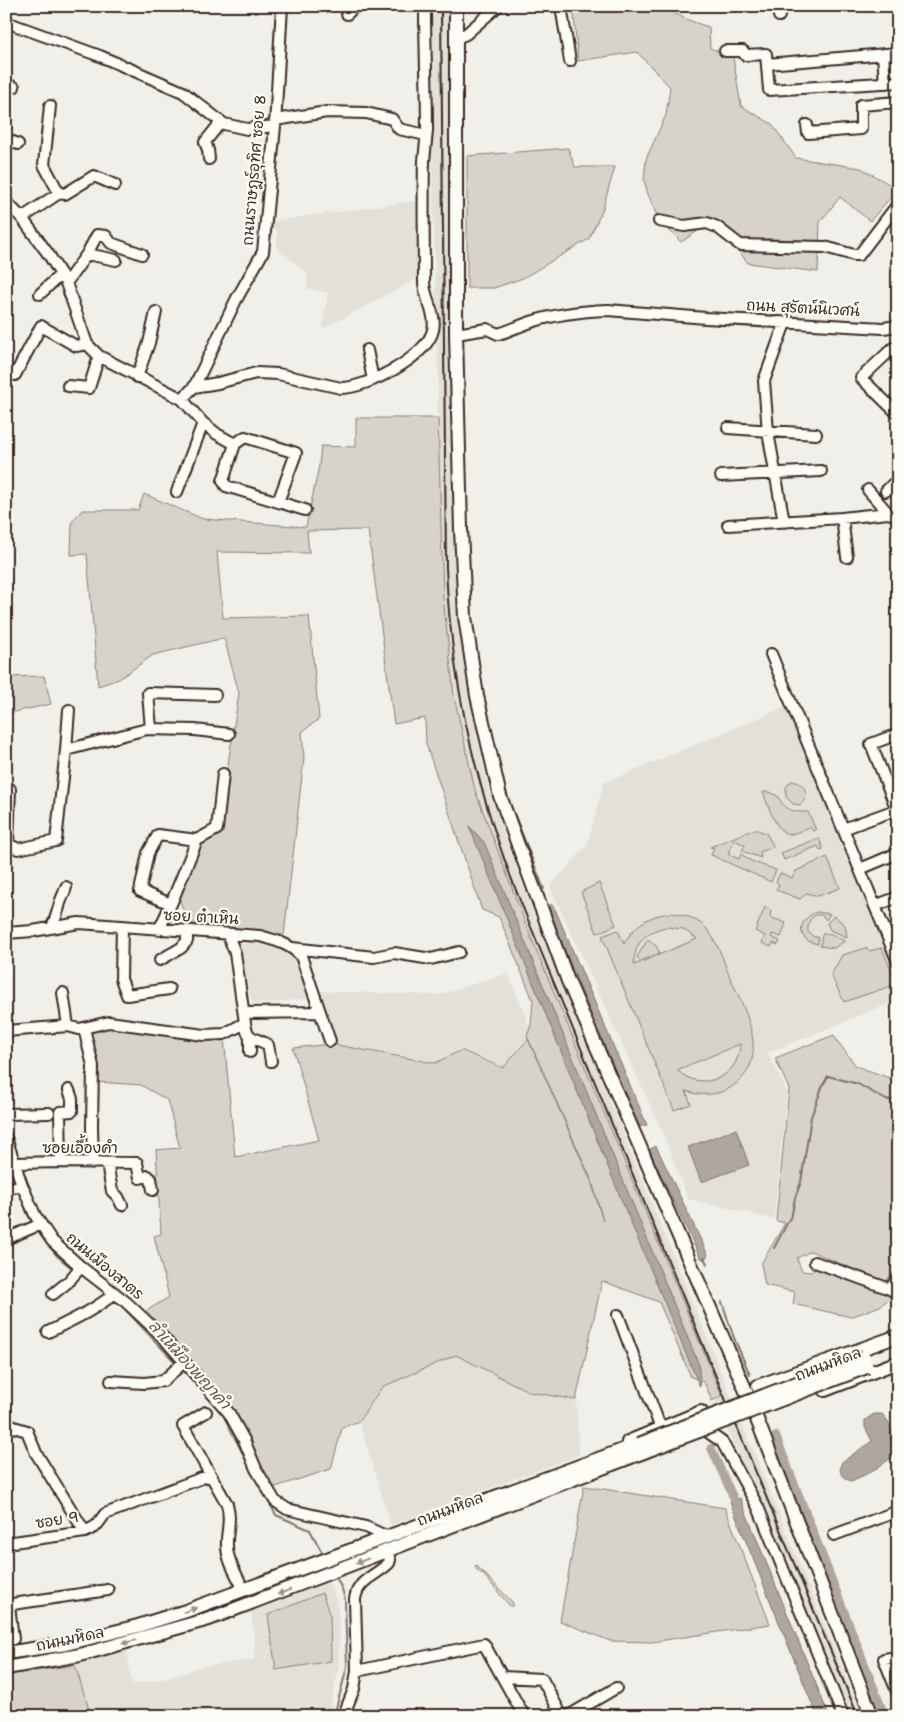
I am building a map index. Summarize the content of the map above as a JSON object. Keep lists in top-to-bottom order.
{
  "streets": {
    "main road": ["ถนนมหิดล"],
    "street": [
      "ถนนราษฎร์อุทิศ ซอย 8",
      "ถนน สุรัตน์นิเวศน์",
      "ซอย ต๋าเหิน",
      "ซอยเอื้องคำ",
      "ถนนเมืองสาตร",
      "ซอย 9"
    ]
  },
  "crossings": [
    ["ซอยเอื้องคำ", "ถนนเมืองสาตร"],
    ["ถนนเมืองสาตร", "ถนนมหิดล"]
  ],
  "water": ["ลำเหมืองพญาคำ"]
}
